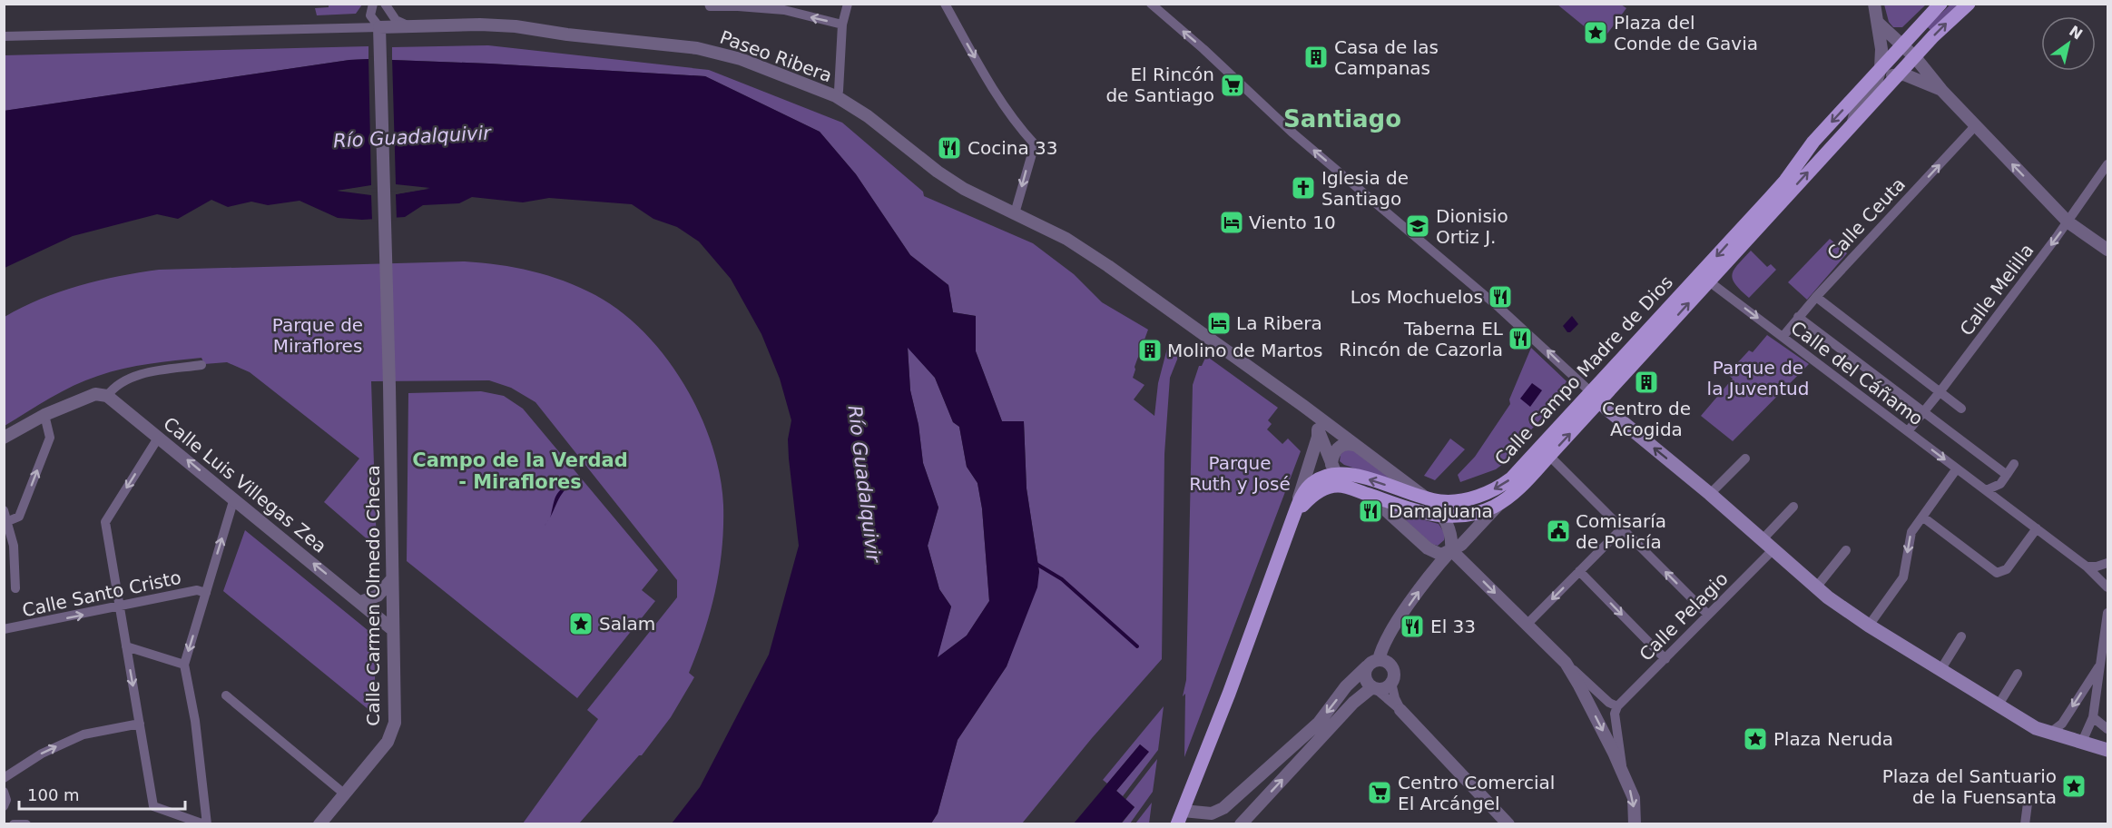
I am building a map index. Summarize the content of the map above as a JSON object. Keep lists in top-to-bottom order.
{
  "streets": {
    "main road": ["Calle Campo Madre de Dios"],
    "street": [
      "Paseo Ribera",
      "Calle Ceuta",
      "Calle Melilla",
      "Calle del Cáñamo",
      "Calle Luis Villegas Zea",
      "Calle Santo Cristo",
      "Calle Carmen Olmedo Checa",
      "Calle Pelagio"
    ]
  },
  "crossings": [
    ["Paseo Ribera", "Calle Campo Madre de Dios"],
    ["Paseo Ribera", "Calle Carmen Olmedo Checa"],
    ["Calle Ceuta", "Calle del Cáñamo"],
    ["Calle Melilla", "Calle del Cáñamo"],
    ["Calle Campo Madre de Dios", "Calle del Cáñamo"],
    ["Calle Luis Villegas Zea", "Calle Carmen Olmedo Checa"]
  ],
  "one_way": [
    "Calle Ceuta",
    "Calle Melilla",
    "Calle Luis Villegas Zea",
    "Calle Santo Cristo"
  ],
  "districts": ["Santiago", "Campo de la Verdad - Miraflores"],
  "water": ["Río Guadalquivir"],
  "parks": ["Parque de Miraflores", "Parque de la Juventud", "Parque Ruth y José"],
  "places": {
    "place": [
      "Plaza del Conde de Gavia",
      "Salam",
      "Plaza Neruda",
      "Plaza del Santuario de la Fuensanta"
    ],
    "building": ["Casa de las Campanas", "Molino de Martos", "Centro de Acogida"],
    "supermarket": ["El Rincón de Santiago", "Centro Comercial El Arcángel"],
    "restaurant": [
      "Cocina 33",
      "Los Mochuelos",
      "Taberna EL Rincón de Cazorla",
      "Damajuana",
      "El 33"
    ],
    "church": ["Iglesia de Santiago"],
    "hotel": ["Viento 10", "La Ribera"],
    "school or university": ["Dionisio Ortiz J."],
    "public building": ["Comisaría de Policía"]
  },
  "scale_bar": "100 m",
  "north": "top right"
}
